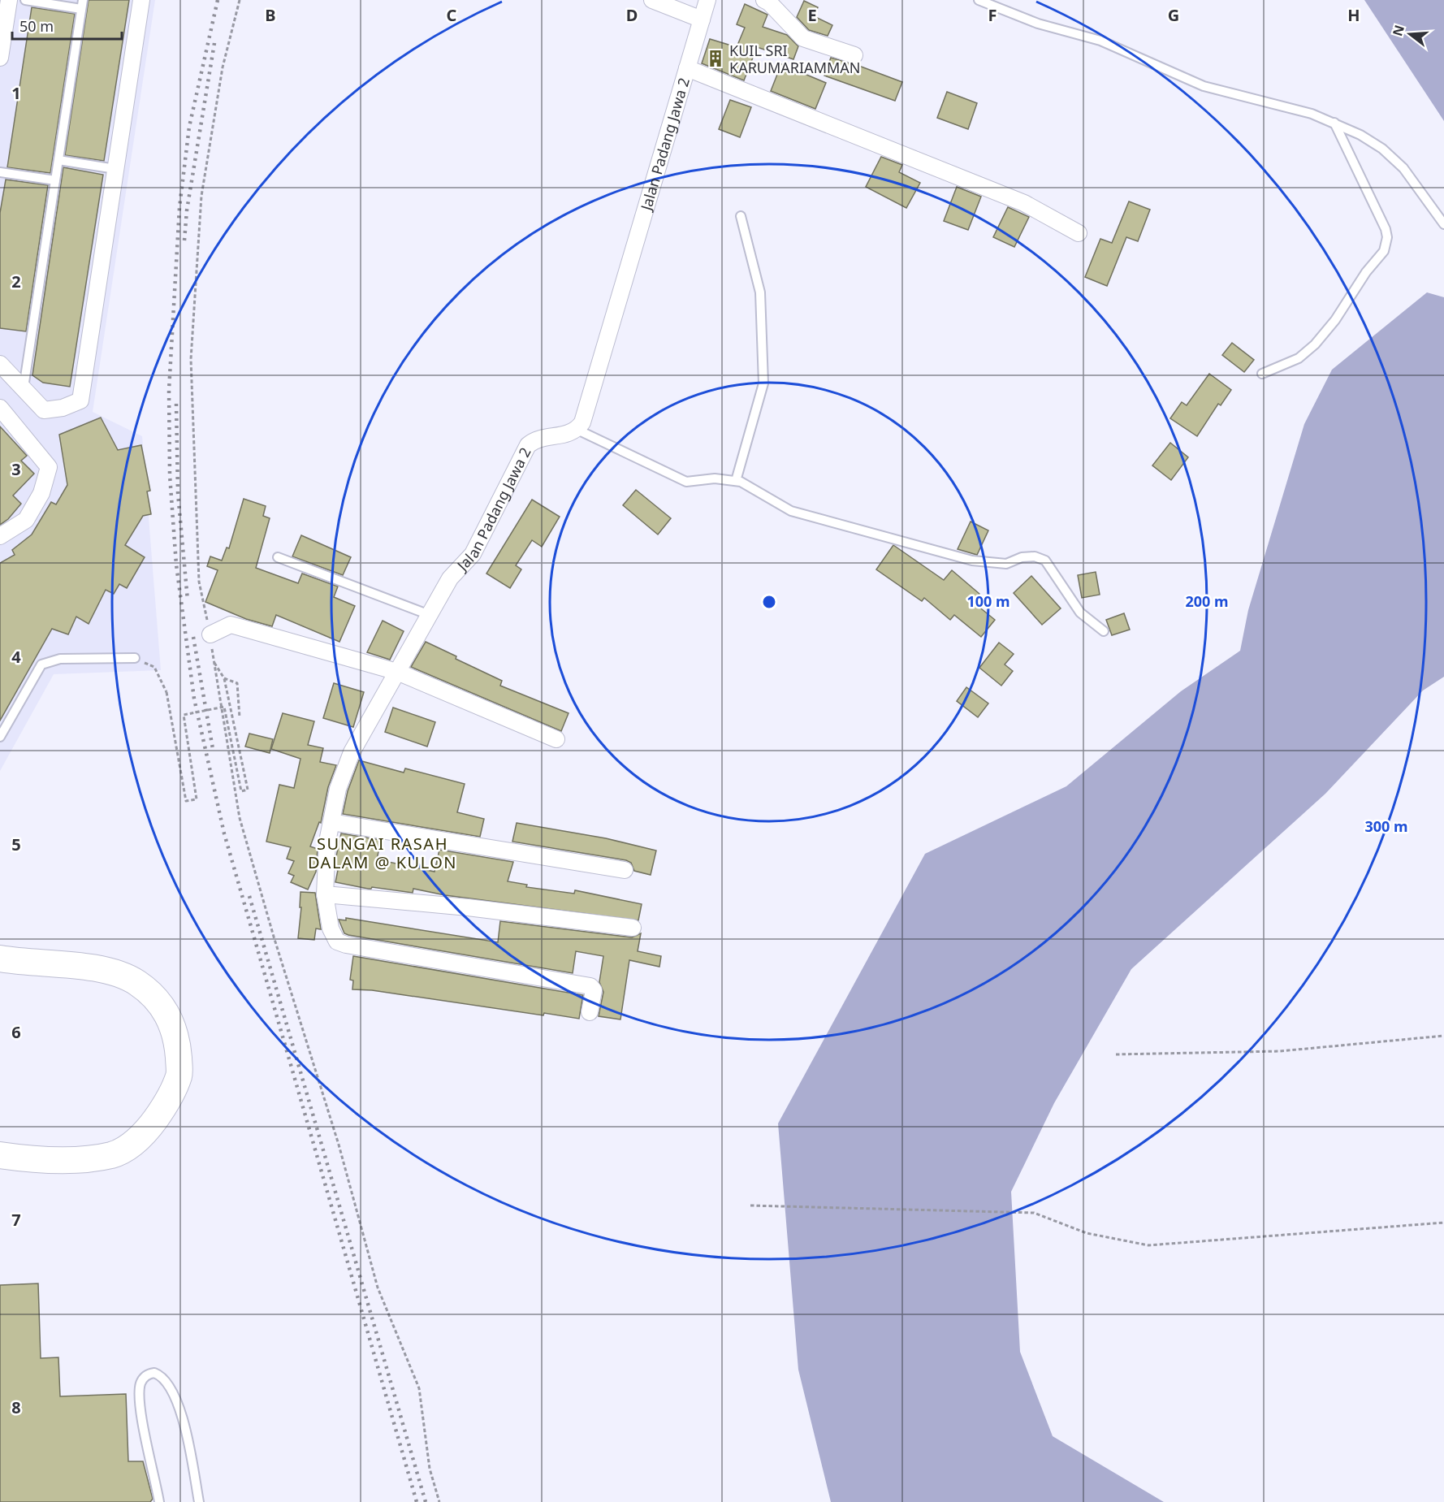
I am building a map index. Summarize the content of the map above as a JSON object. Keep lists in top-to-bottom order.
{
  "streets": {
    "street": ["Jalan Padang Jawa 2"]
  },
  "districts": ["SUNGAI RASAH DALAM @ KULON"],
  "places": {
    "building": ["KUIL SRI KARUMARIAMMAN"]
  },
  "scale_bar": "50 m",
  "north": "left",
  "grid": {
    "columns": [
      "B",
      "C",
      "D",
      "E",
      "F",
      "G",
      "H"
    ],
    "rows": [
      "1",
      "2",
      "3",
      "4",
      "5",
      "6",
      "7",
      "8"
    ]
  },
  "rings": ["100 m", "200 m", "300 m"]
}
